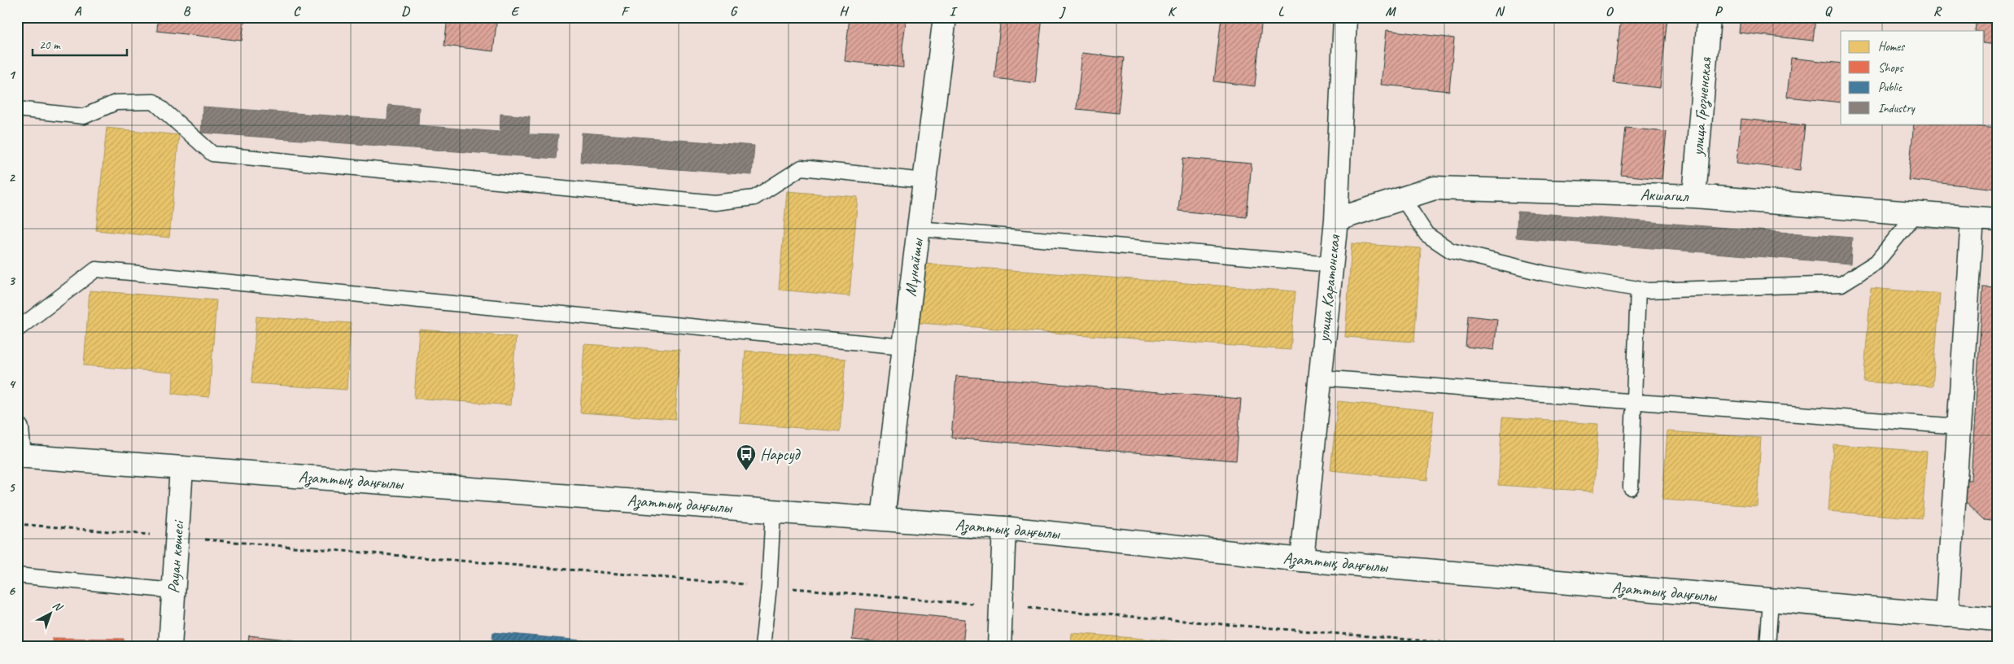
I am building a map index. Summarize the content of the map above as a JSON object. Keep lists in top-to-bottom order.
{
  "streets": {
    "street": [
      "улица Грозненская",
      "Акшагил",
      "Мұнайшы",
      "улица Каратонская",
      "Азаттық даңғылы",
      "Рауан көшесі"
    ]
  },
  "crossings": [
    ["улица Грозненская", "Акшагил"],
    ["Акшагил", "улица Каратонская"],
    ["Мұнайшы", "Азаттық даңғылы"],
    ["улица Каратонская", "Азаттық даңғылы"],
    ["Азаттық даңғылы", "Рауан көшесі"]
  ],
  "places": {
    "bus stop": ["Нарсуд"]
  },
  "legend": [
    "Homes",
    "Shops",
    "Public",
    "Industry"
  ],
  "scale_bar": "20 m",
  "north": "top right",
  "grid": {
    "columns": [
      "A",
      "B",
      "C",
      "D",
      "E",
      "F",
      "G",
      "H",
      "I",
      "J",
      "K",
      "L",
      "M",
      "N",
      "O",
      "P",
      "Q",
      "R"
    ],
    "rows": [
      "1",
      "2",
      "3",
      "4",
      "5",
      "6"
    ]
  }
}
